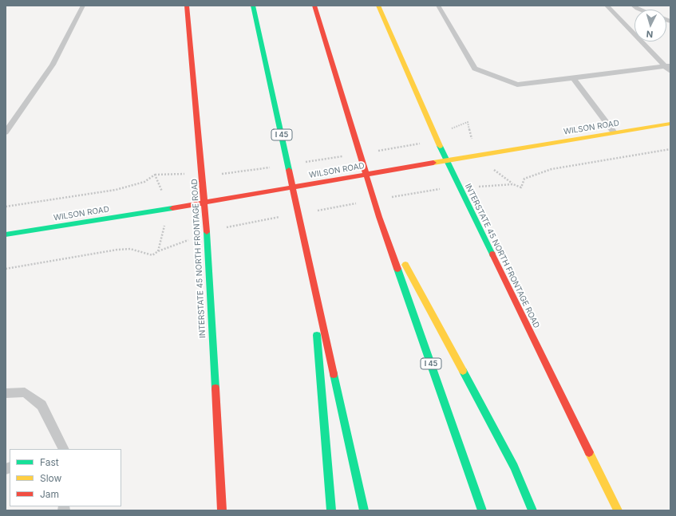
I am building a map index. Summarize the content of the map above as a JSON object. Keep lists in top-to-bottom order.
{
  "streets": {
    "main road": ["WILSON ROAD", "I 45", "INTERSTATE 45 NORTH FRONTAGE ROAD"]
  },
  "crossings": [
    ["WILSON ROAD", "INTERSTATE 45 NORTH FRONTAGE ROAD"]
  ],
  "legend": ["Fast", "Slow", "Jam"],
  "north": "bottom"
}
